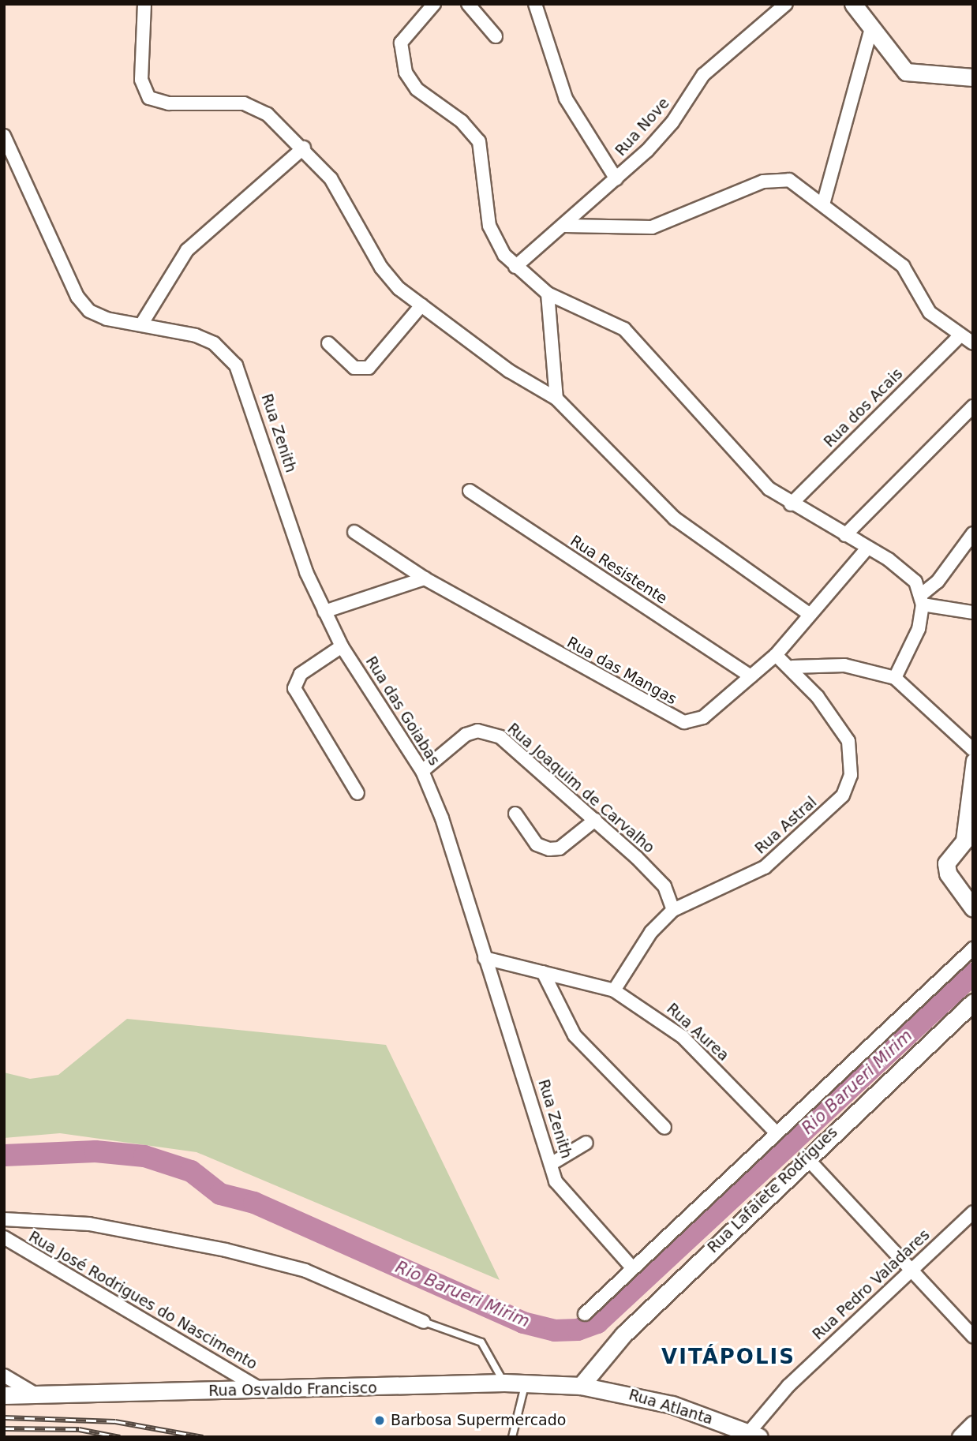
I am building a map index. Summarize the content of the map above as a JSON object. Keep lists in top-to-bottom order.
{
  "streets": {
    "main road": ["Rua Lafaiete Rodrigues", "Rua Osvaldo Francisco", "Rua Atlanta"],
    "street": [
      "Rua Nove",
      "Rua dos Acais",
      "Rua Zenith",
      "Rua Resistente",
      "Rua das Mangas",
      "Rua das Goiabas",
      "Rua Joaquim de Carvalho",
      "Rua Astral",
      "Rua Aurea",
      "Rua Pedro Valadares",
      "Rua José Rodrigues do Nascimento"
    ]
  },
  "crossings": [
    ["Rua Zenith", "Rua das Goiabas"],
    ["Rua Zenith", "Rua Aurea"],
    ["Rua Resistente", "Rua das Mangas"],
    ["Rua das Mangas", "Rua Astral"],
    ["Rua das Goiabas", "Rua Joaquim de Carvalho"],
    ["Rua das Goiabas", "Rua Aurea"],
    ["Rua Joaquim de Carvalho", "Rua Astral"],
    ["Rua Astral", "Rua Aurea"],
    ["Rua Lafaiete Rodrigues", "Rua Osvaldo Francisco"],
    ["Rua Lafaiete Rodrigues", "Rua Atlanta"],
    ["Rua Pedro Valadares", "Rua Atlanta"],
    ["Rua José Rodrigues do Nascimento", "Rua Osvaldo Francisco"],
    ["Rua Osvaldo Francisco", "Rua Atlanta"]
  ],
  "districts": ["VITÁPOLIS"],
  "water": ["Rio Barueri Mirim"],
  "places": ["Barbosa Supermercado"]
}
